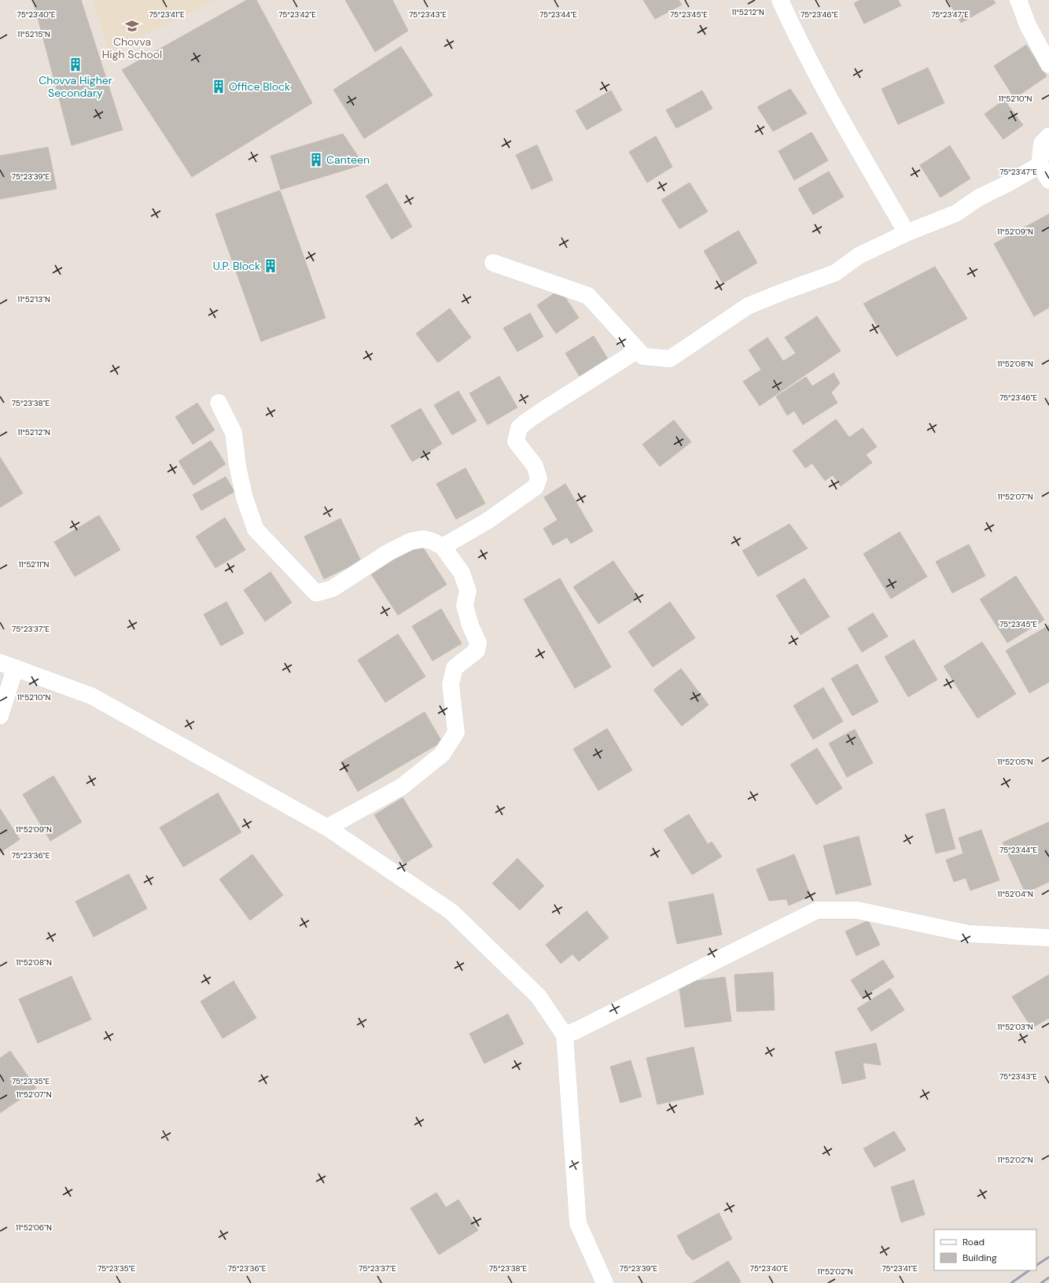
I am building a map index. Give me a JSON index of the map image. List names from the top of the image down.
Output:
{
  "places": {
    "school or university": ["Chovva High School"],
    "building": [
      "Chovva Higher Secondary",
      "Office Block",
      "Canteen",
      "U.P. Block"
    ]
  },
  "legend": ["Road", "Building"],
  "coordinates": [
    "11°52'12\"N",
    "75°23'40\"E",
    "75°23'41\"E",
    "75°23'42\"E",
    "75°23'43\"E",
    "75°23'44\"E",
    "75°23'45\"E",
    "75°23'46\"E",
    "75°23'47\"E",
    "11°52'15\"N",
    "11°52'10\"N",
    "75°23'39\"E",
    "11°52'09\"N",
    "11°52'13\"N",
    "11°52'08\"N",
    "75°23'38\"E",
    "11°52'07\"N",
    "11°52'11\"N",
    "75°23'37\"E",
    "11°52'05\"N",
    "75°23'36\"E",
    "11°52'04\"N",
    "11°52'03\"N",
    "75°23'35\"E",
    "11°52'02\"N",
    "11°52'06\"N"
  ]
}
